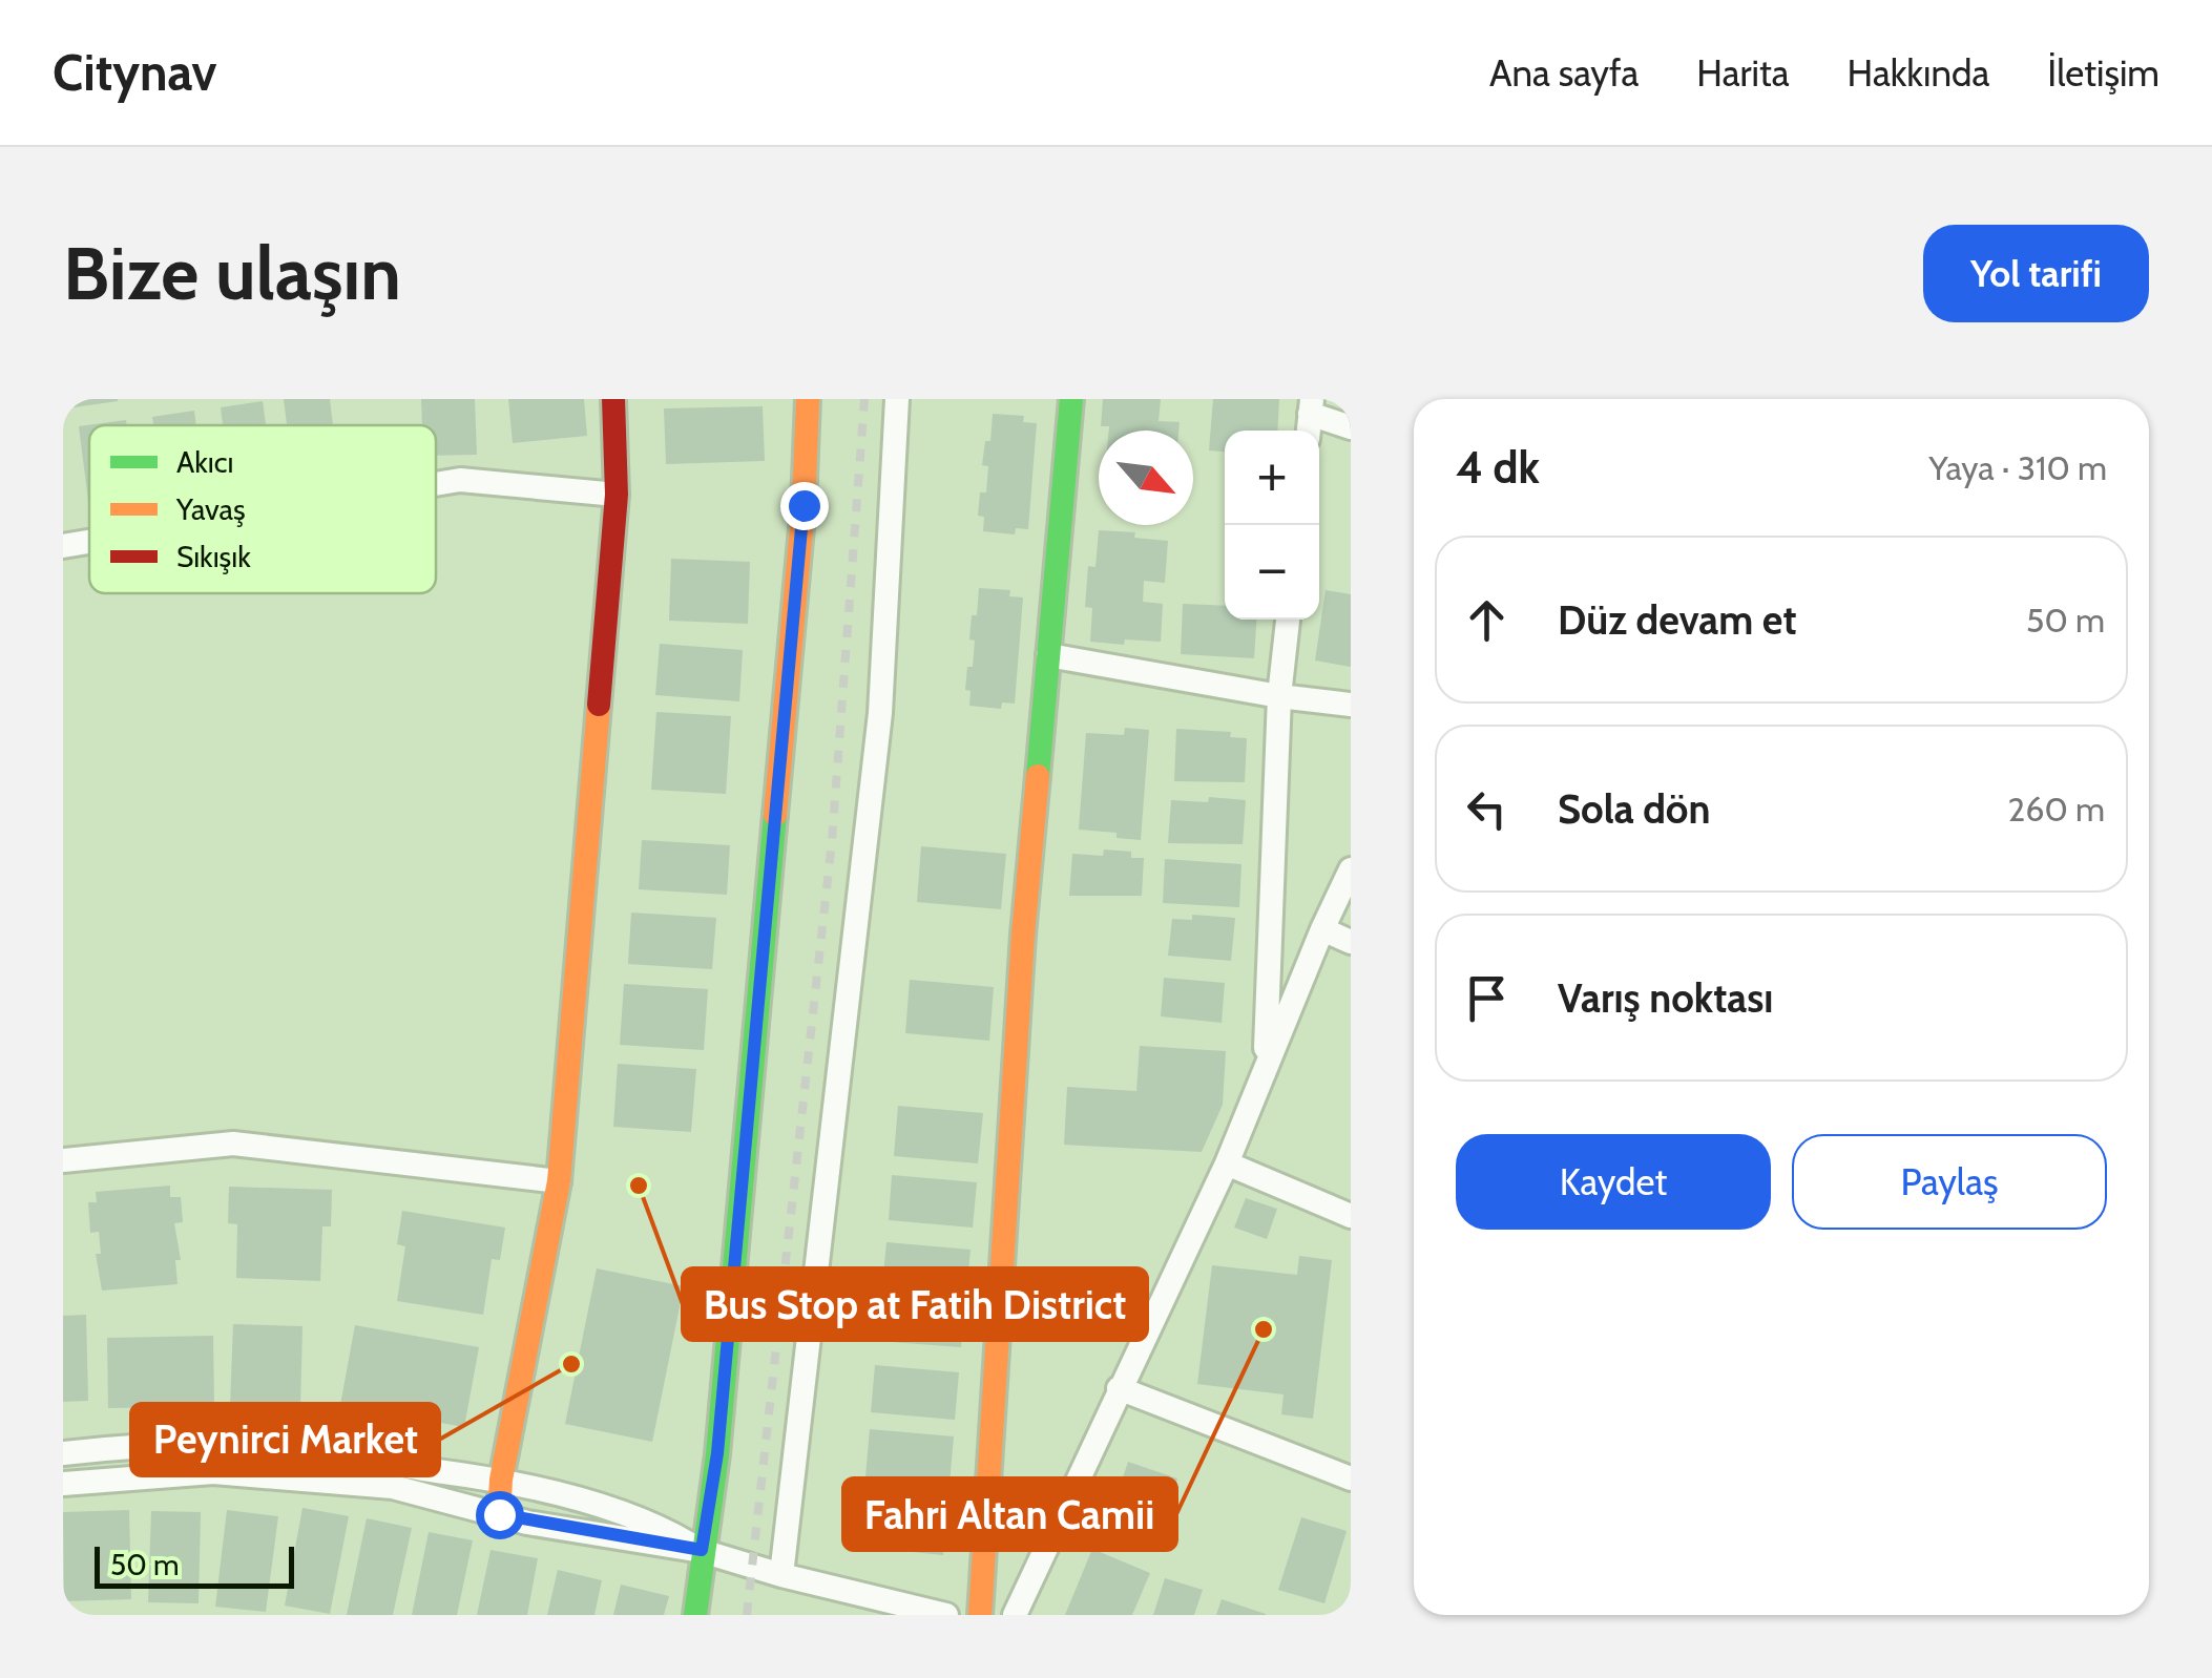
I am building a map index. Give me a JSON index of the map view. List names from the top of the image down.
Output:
{
  "places": ["Bus Stop at Fatih District", "Fahri Altan Camii", "Peynirci Market"],
  "legend": ["Akıcı", "Yavaş", "Sıkışık"],
  "scale_bar": "50 m",
  "north": "bottom right",
  "page": {
    "header": "Citynav",
    "nav": [
      "Ana sayfa",
      "Harita",
      "Hakkında",
      "İletişim"
    ],
    "buttons": [
      "Yol tarifi",
      ["Kaydet", "Paylaş"]
    ],
    "title": "Bize ulaşın",
    "heading": ["4 dk", "Yaya · 310 m"],
    "map_buttons": ["+", "−"],
    "list": [
      ["Düz devam et", "50 m"],
      ["Sola dön", "260 m"],
      "Varış noktası"
    ],
    "scale": "50 m"
  }
}
